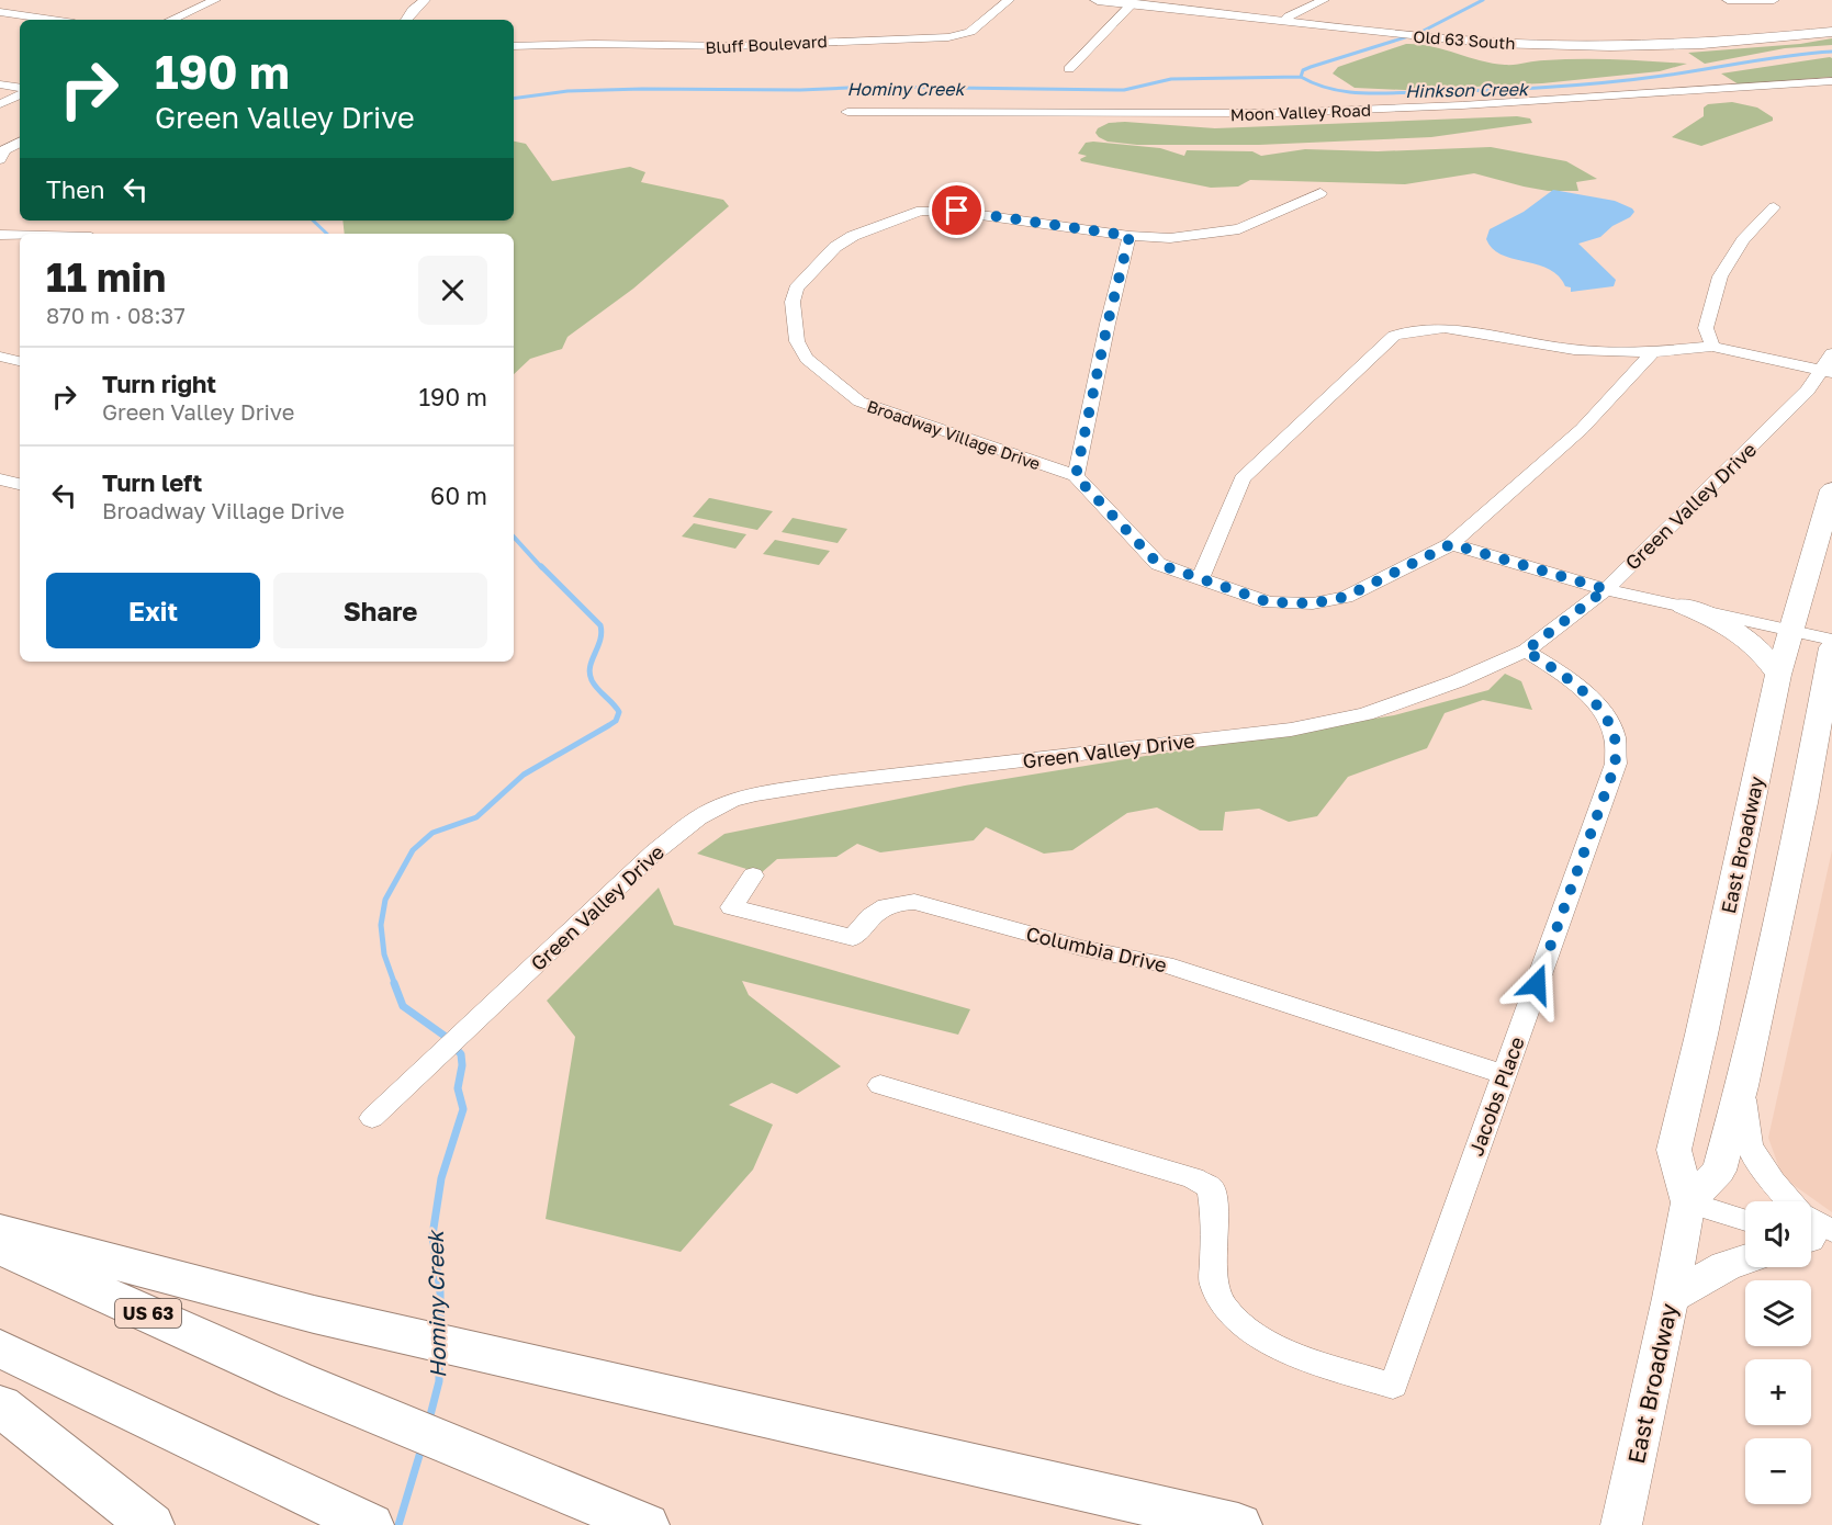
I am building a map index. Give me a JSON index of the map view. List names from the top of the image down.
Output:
{
  "streets": {
    "highway": ["US 63"],
    "main road": ["Old 63 South", "East Broadway"],
    "street": [
      "Bluff Boulevard",
      "Moon Valley Road",
      "Broadway Village Drive",
      "Green Valley Drive",
      "Columbia Drive",
      "Jacobs Place"
    ]
  },
  "crossings": [
    ["Green Valley Drive", "Jacobs Place"],
    ["Columbia Drive", "Jacobs Place"]
  ],
  "water": ["Hominy Creek", "Hinkson Creek"],
  "page": {
    "turn": ["190 m", "Green Valley Drive"],
    "then": "Then",
    "heading": ["11 min", "870 m · 08:37"],
    "list": [
      {
        "name": "Turn right",
        "note": "Green Valley Drive",
        "value": "190 m"
      },
      {
        "name": "Turn left",
        "note": "Broadway Village Drive",
        "value": "60 m"
      }
    ],
    "buttons": ["Exit", "Share"],
    "map_buttons": ["+", "−"]
  }
}
